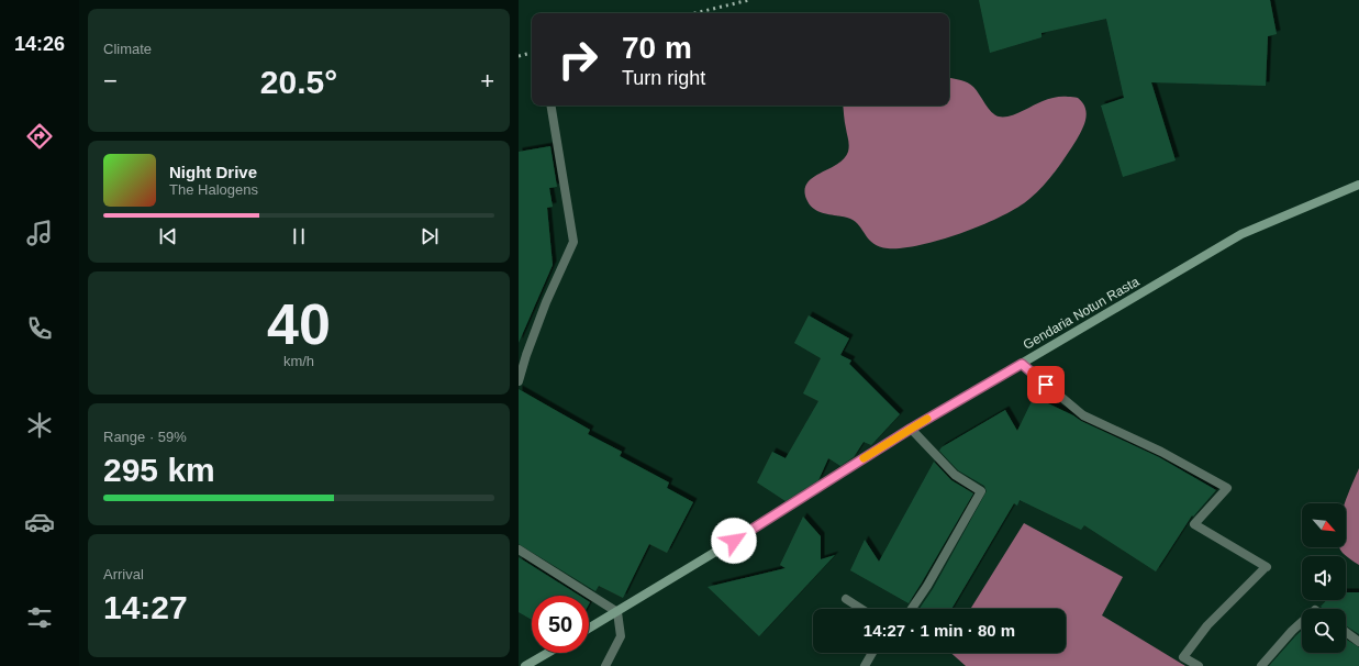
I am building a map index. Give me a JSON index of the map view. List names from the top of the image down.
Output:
{
  "streets": {
    "main road": ["Gendaria Notun Rasta"]
  },
  "north": "bottom right",
  "page": {
    "tabs": "14:26",
    "tile": [
      "Climate",
      ["40", "km/h"],
      ["Range · 59%", "295 km"],
      ["Arrival", "14:27"]
    ],
    "turn": ["70 m", "Turn right"],
    "heat": ["−", "20.5°", "+"],
    "song": ["Night Drive", "The Halogens"],
    "limit": "50",
    "trip": "14:27 · 1 min · 80 m"
  }
}
